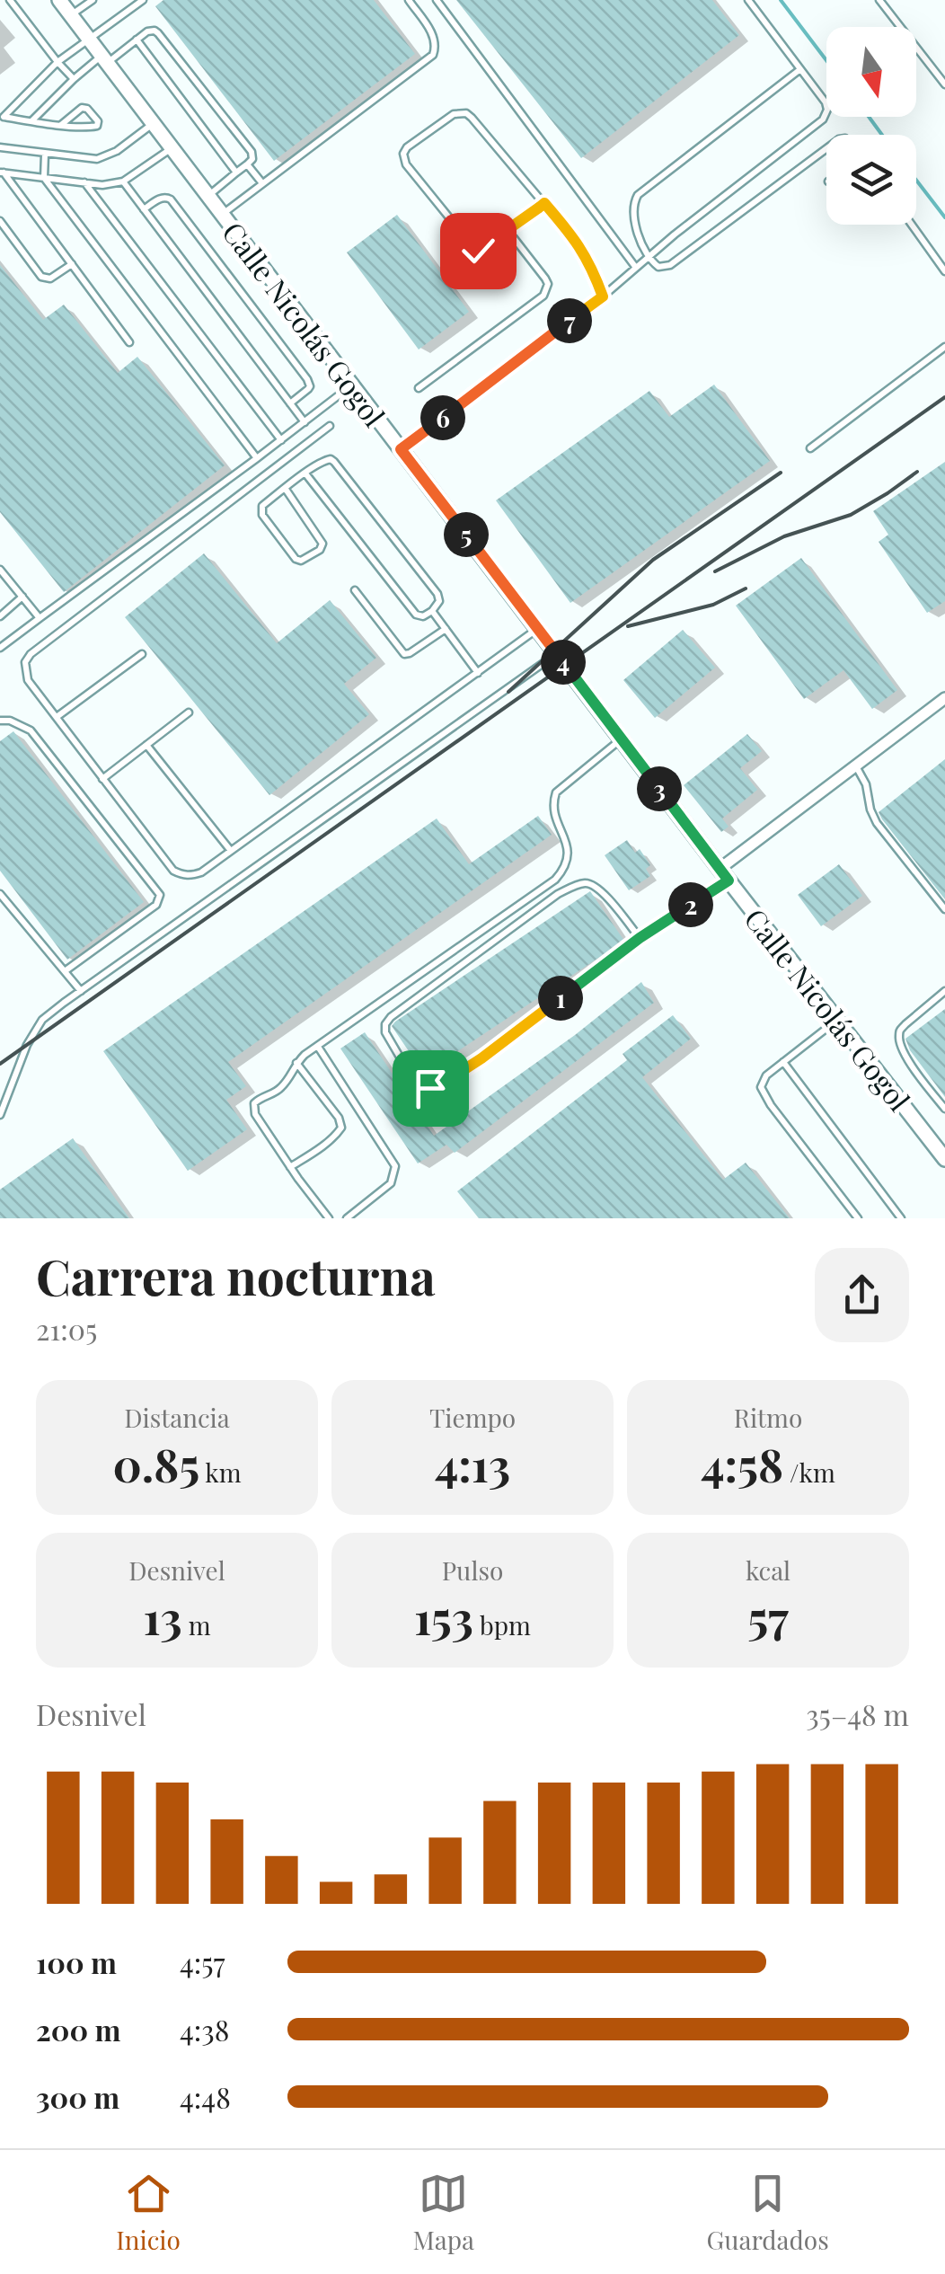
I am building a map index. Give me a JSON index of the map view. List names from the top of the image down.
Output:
{
  "streets": {
    "street": ["Calle Nicolás Gogol"]
  },
  "north": "bottom",
  "page": {
    "pins": [
      "7",
      "6",
      "5",
      "4",
      "3",
      "2",
      "1"
    ],
    "heading": ["Carrera nocturna", "21:05"],
    "stats": [
      ["Distancia", "0.85 km"],
      ["Tiempo", "4:13"],
      ["Ritmo", "4:58 /km"],
      ["Desnivel", "13 m"],
      ["Pulso", "153 bpm"],
      ["kcal", "57"]
    ],
    "chart": ["Desnivel", "35–48 m"],
    "list": [
      {
        "name": "100 m",
        "note": "4:57"
      },
      {
        "name": "200 m",
        "note": "4:38"
      },
      {
        "name": "300 m",
        "note": "4:48"
      }
    ],
    "tabs": ["Inicio", "Mapa", "Guardados"]
  }
}
